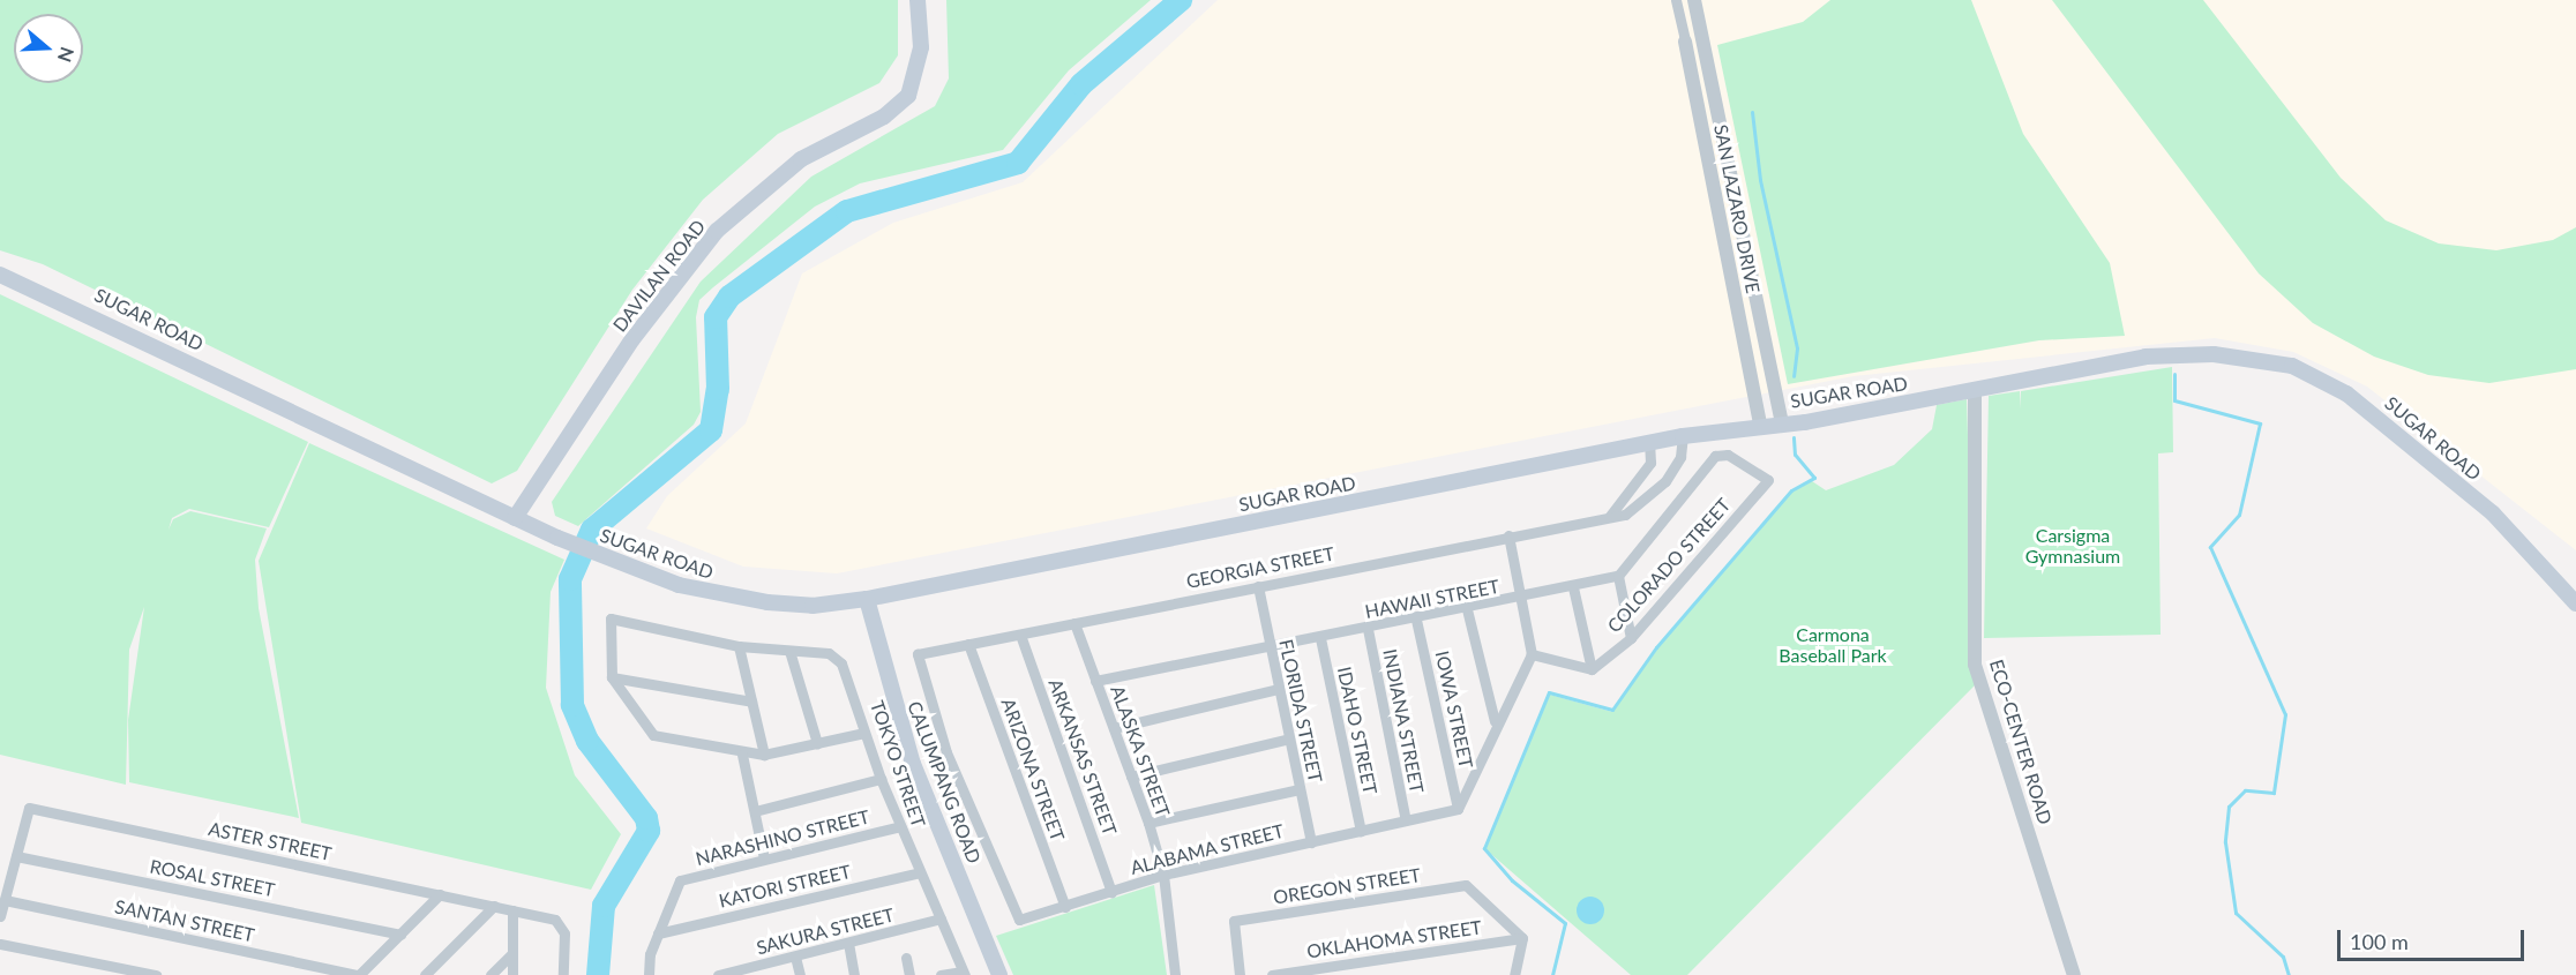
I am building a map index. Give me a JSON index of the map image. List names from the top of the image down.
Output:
{
  "streets": {
    "main road": ["DAVILAN ROAD", "SUGAR ROAD", "CALUMPANG ROAD"],
    "street": [
      "SAN LAZARO DRIVE",
      "COLORADO STREET",
      "GEORGIA STREET",
      "HAWAII STREET",
      "IOWA STREET",
      "FLORIDA STREET",
      "INDIANA STREET",
      "IDAHO STREET",
      "ECO-CENTER ROAD",
      "ALASKA STREET",
      "ARKANSAS STREET",
      "TOKYO STREET",
      "ARIZONA STREET",
      "NARASHINO STREET",
      "ASTER STREET",
      "ALABAMA STREET",
      "ROSAL STREET",
      "KATORI STREET",
      "OREGON STREET",
      "SANTAN STREET",
      "SAKURA STREET",
      "OKLAHOMA STREET"
    ]
  },
  "crossings": [
    ["SAN LAZARO DRIVE", "SUGAR ROAD"],
    ["DAVILAN ROAD", "SUGAR ROAD"],
    ["SUGAR ROAD", "ECO-CENTER ROAD"],
    ["SUGAR ROAD", "CALUMPANG ROAD"],
    ["COLORADO STREET", "HAWAII STREET"],
    ["GEORGIA STREET", "FLORIDA STREET"],
    ["GEORGIA STREET", "ALASKA STREET"],
    ["GEORGIA STREET", "ARKANSAS STREET"],
    ["GEORGIA STREET", "ARIZONA STREET"],
    ["GEORGIA STREET", "ALABAMA STREET"],
    ["HAWAII STREET", "IOWA STREET"],
    ["HAWAII STREET", "FLORIDA STREET"],
    ["HAWAII STREET", "INDIANA STREET"],
    ["HAWAII STREET", "IDAHO STREET"],
    ["HAWAII STREET", "ALASKA STREET"],
    ["IOWA STREET", "ALABAMA STREET"],
    ["FLORIDA STREET", "ALABAMA STREET"],
    ["INDIANA STREET", "ALABAMA STREET"],
    ["IDAHO STREET", "ALABAMA STREET"],
    ["ALASKA STREET", "ALABAMA STREET"],
    ["ARKANSAS STREET", "ALABAMA STREET"],
    ["TOKYO STREET", "NARASHINO STREET"],
    ["TOKYO STREET", "KATORI STREET"],
    ["TOKYO STREET", "SAKURA STREET"],
    ["ARIZONA STREET", "ALABAMA STREET"],
    ["NARASHINO STREET", "KATORI STREET"],
    ["ASTER STREET", "ROSAL STREET"],
    ["ASTER STREET", "SANTAN STREET"],
    ["OREGON STREET", "OKLAHOMA STREET"]
  ],
  "parks": ["Carsigma Gymnasium", "Carmona Baseball Park"],
  "scale_bar": "100 m",
  "north": "right"
}
